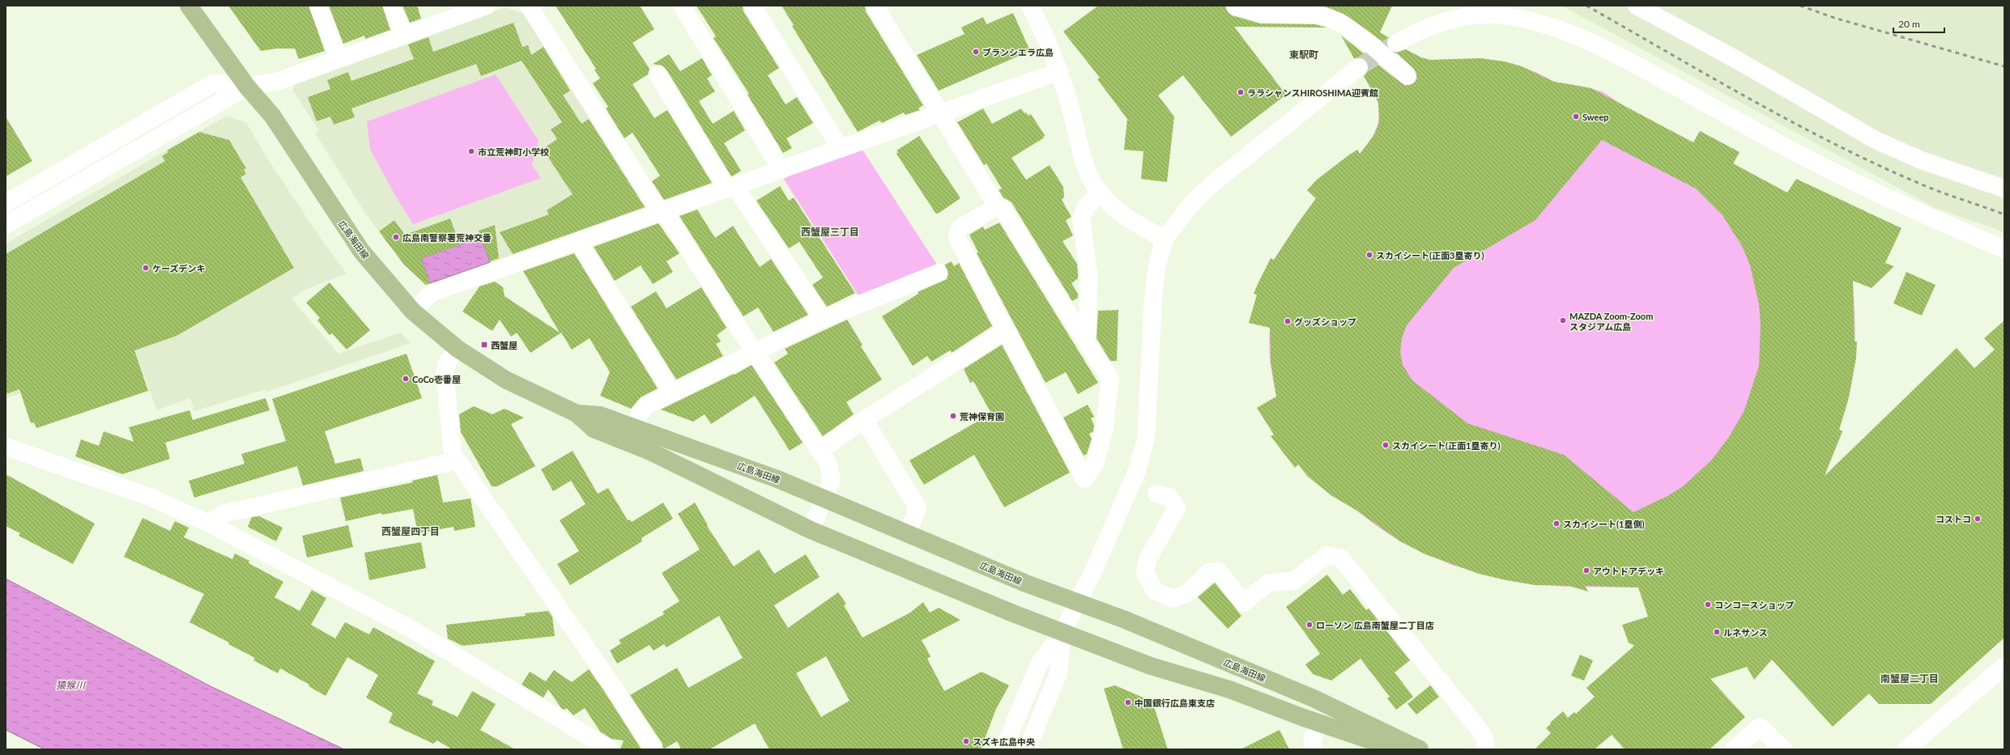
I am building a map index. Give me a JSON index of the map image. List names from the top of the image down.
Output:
{
  "streets": {
    "main road": ["広島海田線"]
  },
  "districts": [
    "東駅町",
    "西蟹屋三丁目",
    "西蟹屋四丁目",
    "南蟹屋二丁目"
  ],
  "water": ["猿猴川"],
  "places": {
    "other": [
      "ブランシエラ広島",
      "ララシャンスHIROSHIMA迎賓館",
      "Sweep",
      "市立荒神町小学校",
      "広島南警察署荒神交番",
      "スカイシート(正面3塁寄り)",
      "ケーズデンキ",
      "MAZDA Zoom-Zoom スタジアム広島",
      "グッズショップ",
      "CoCo壱番屋",
      "荒神保育園",
      "スカイシート(正面1塁寄り)",
      "コストコ",
      "スカイシート(1塁側)",
      "アウトドアデッキ",
      "コンコースショップ",
      "ローソン 広島南蟹屋二丁目店",
      "ルネサンス",
      "中国銀行広島東支店",
      "スズキ広島中央"
    ],
    "transit": ["西蟹屋"]
  },
  "scale_bar": "20 m"
}
